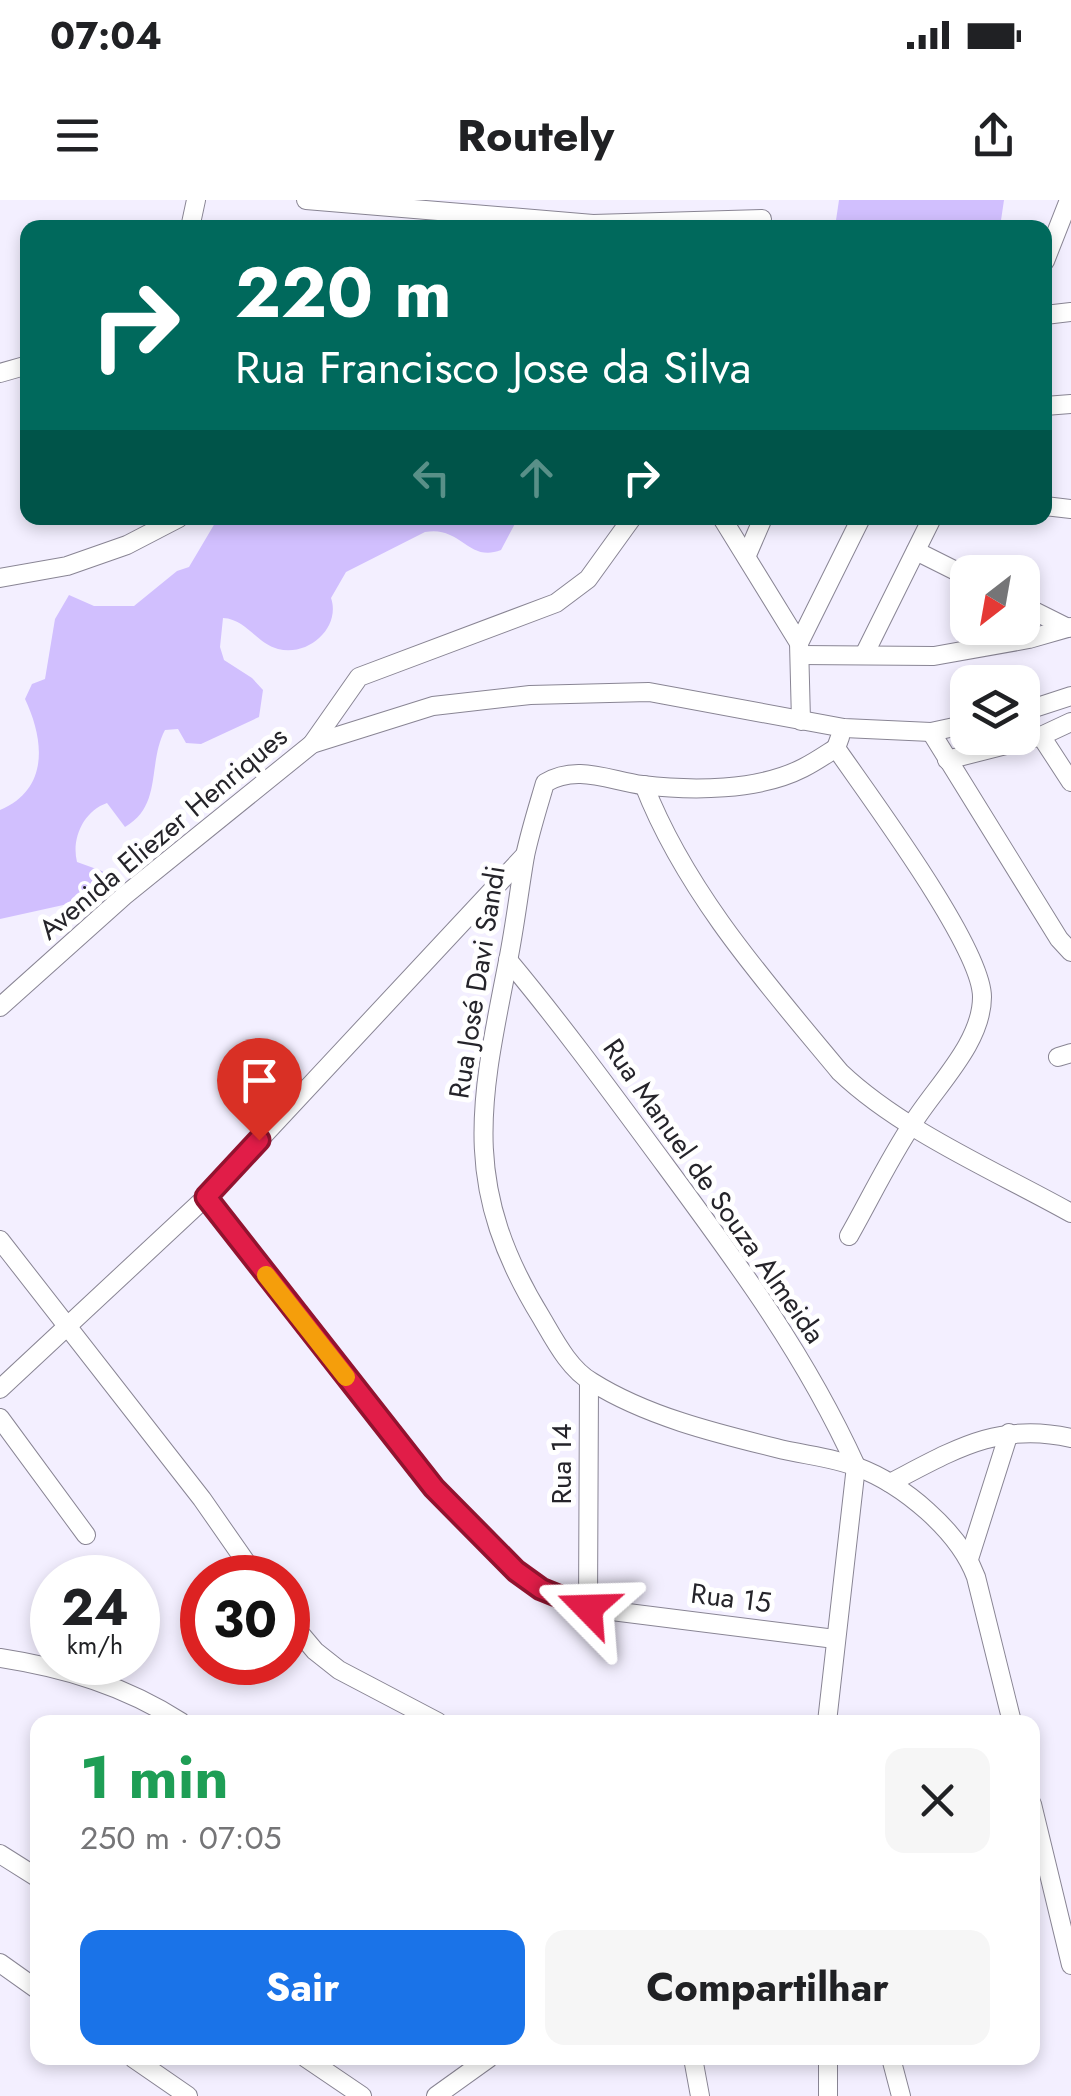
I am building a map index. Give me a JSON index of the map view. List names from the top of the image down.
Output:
{
  "streets": {
    "street": [
      "Avenida Eliezer Henriques",
      "Rua José Davi Sandi",
      "Rua Manuel de Souza Almeida",
      "Rua 14",
      "Rua 15"
    ]
  },
  "crossings": [
    ["Rua José Davi Sandi", "Rua Manuel de Souza Almeida"],
    ["Rua José Davi Sandi", "Rua 14"],
    ["Rua 14", "Rua 15"]
  ],
  "north": "bottom left",
  "page": {
    "status": "07:04",
    "header": "Routely",
    "turn": ["220 m", "Rua Francisco Jose da Silva"],
    "speed": "24 km/h",
    "limit": "30",
    "heading": ["1 min", "250 m · 07:05"],
    "buttons": ["Sair", "Compartilhar"]
  }
}
